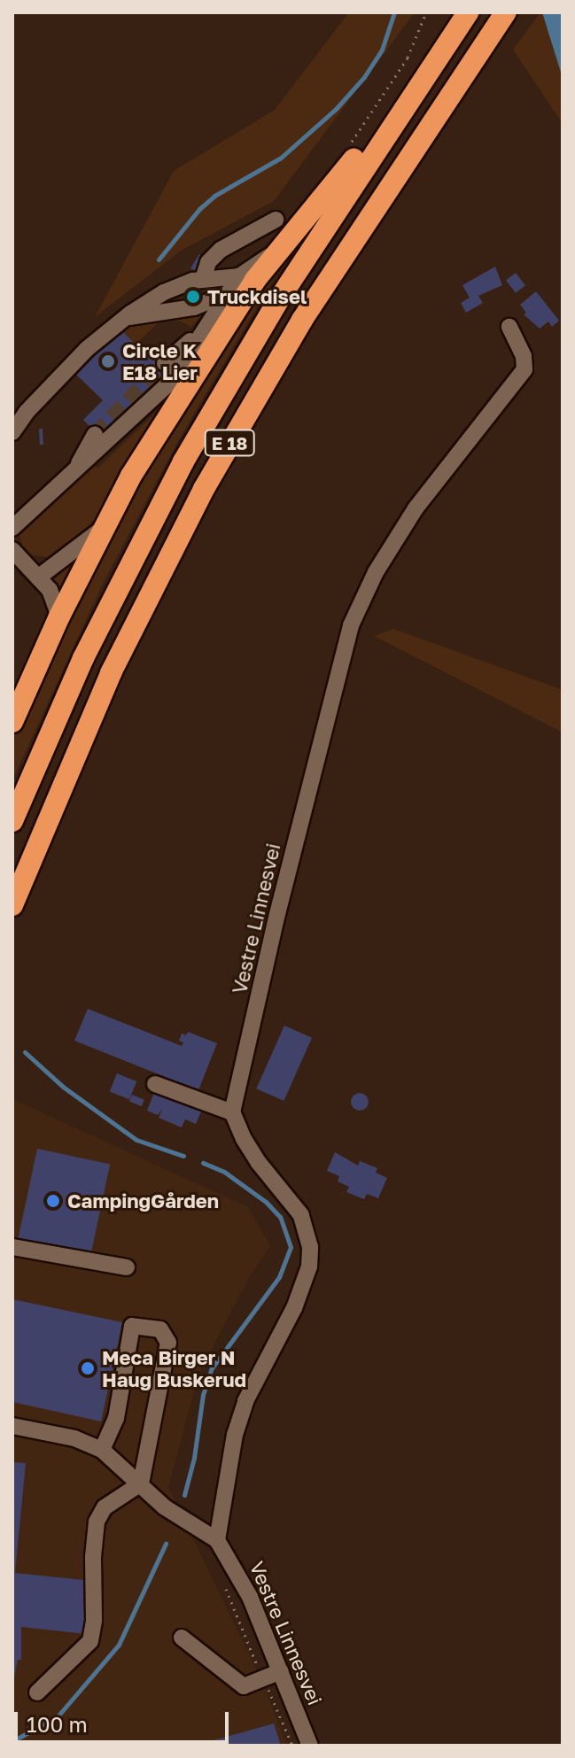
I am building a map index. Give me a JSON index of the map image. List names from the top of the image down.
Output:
{
  "streets": {
    "highway": ["E 18"],
    "street": ["Vestre Linnesvei"]
  },
  "places": [
    "Truckdisel",
    "Circle K E18 Lier",
    "CampingGården",
    "Meca Birger N Haug Buskerud"
  ],
  "scale_bar": "100 m"
}
